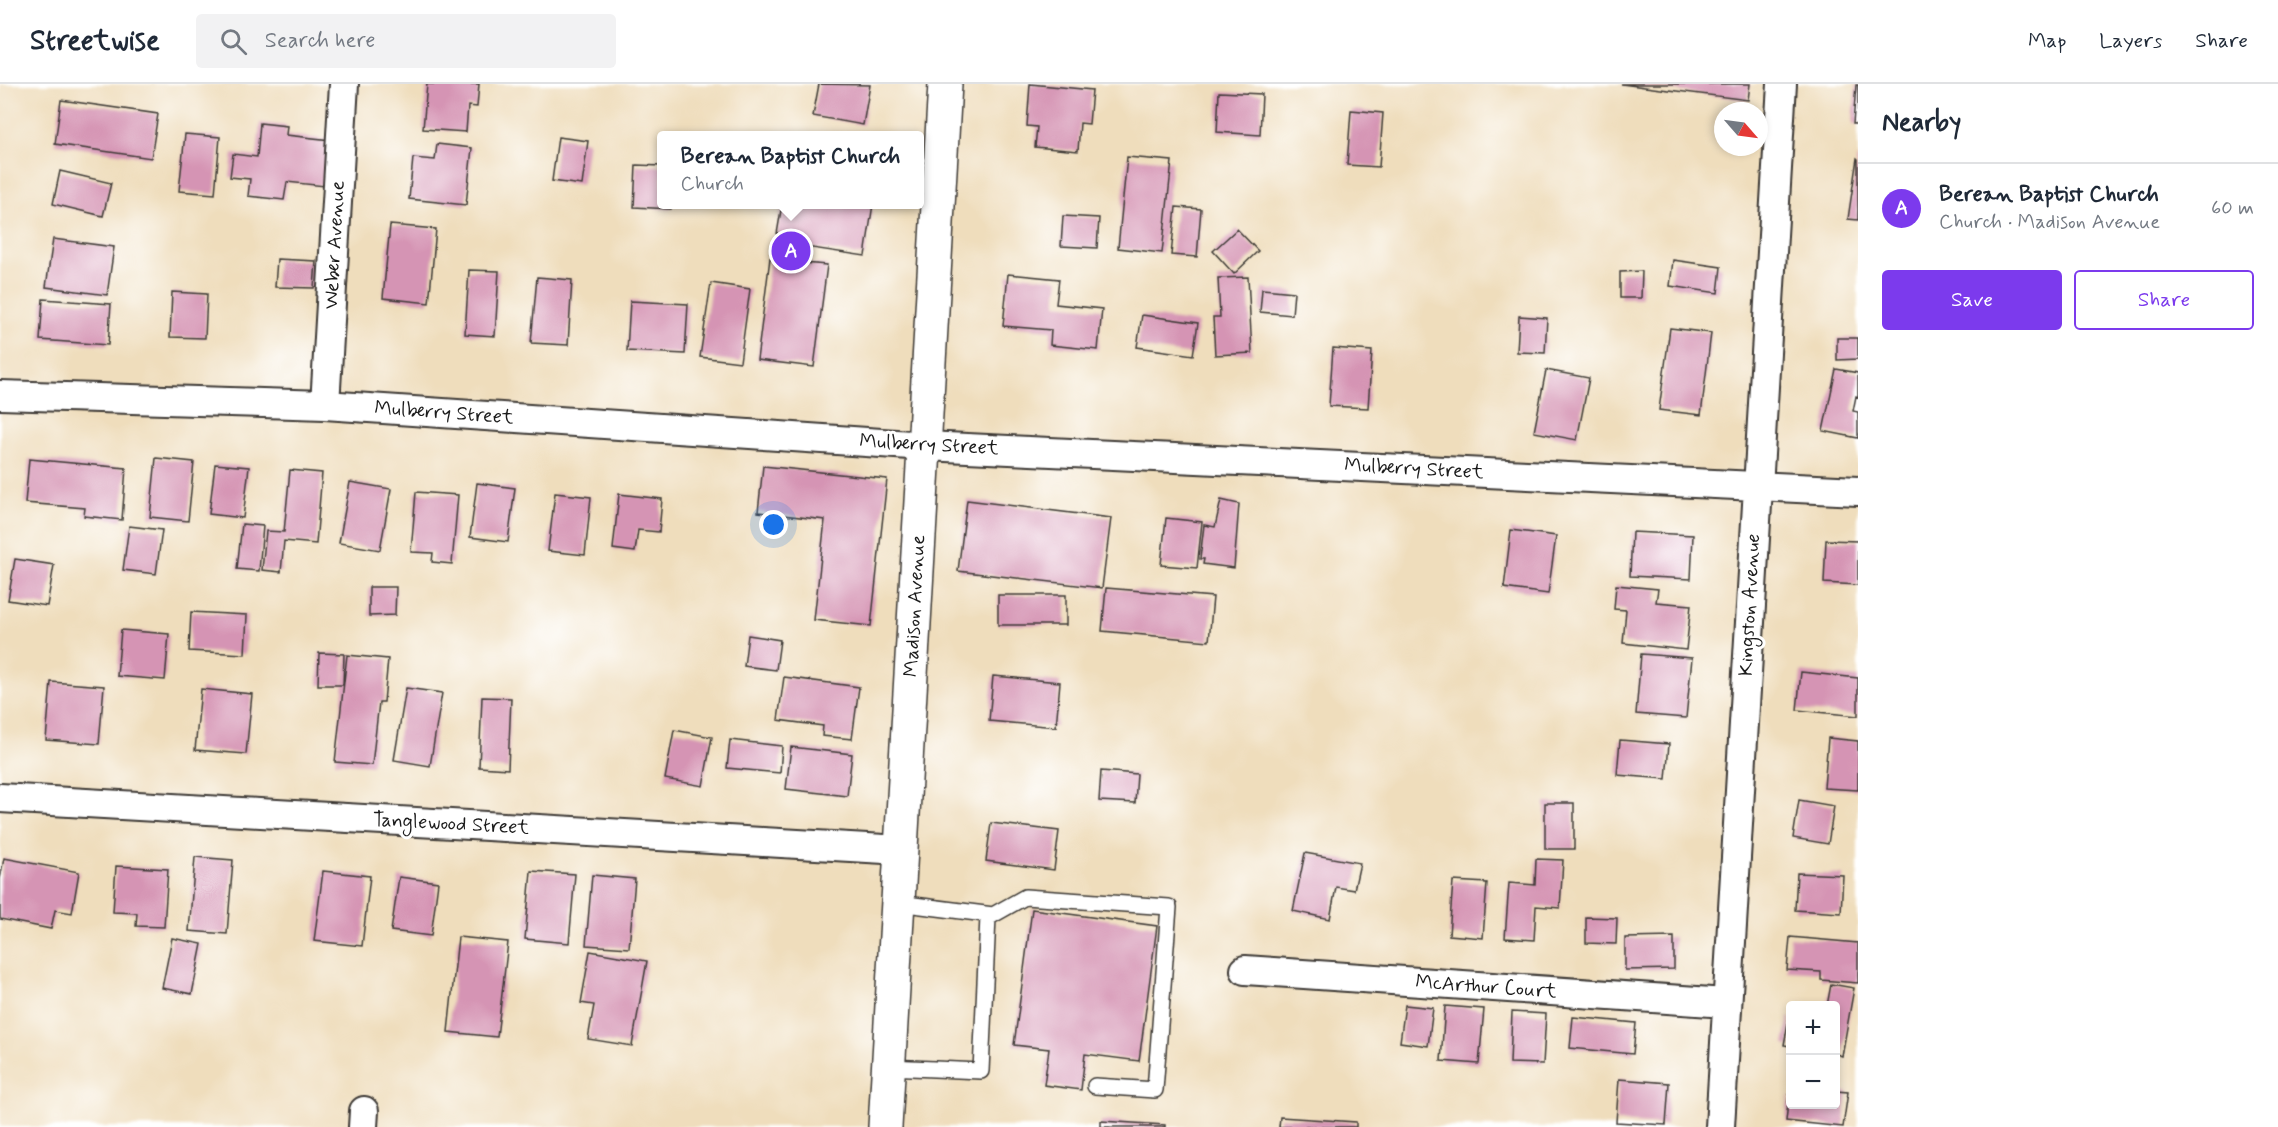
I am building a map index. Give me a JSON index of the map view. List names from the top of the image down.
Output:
{
  "streets": {
    "street": [
      "Weber Avenue",
      "Mulberry Street",
      "Kingston Avenue",
      "Madison Avenue",
      "Tanglewood Street",
      "McArthur Court"
    ]
  },
  "crossings": [
    ["Weber Avenue", "Mulberry Street"],
    ["Mulberry Street", "Kingston Avenue"],
    ["Mulberry Street", "Madison Avenue"],
    ["Kingston Avenue", "McArthur Court"],
    ["Madison Avenue", "Tanglewood Street"]
  ],
  "north": "bottom right",
  "page": {
    "header": "Streetwise",
    "search": "Search here",
    "nav": ["Map", "Layers", "Share"],
    "heading": "Nearby",
    "popup": ["Berean Baptist Church", "Church"],
    "list": [
      {
        "mark": "A",
        "name": "Berean Baptist Church",
        "note": "Church · Madison Avenue",
        "value": "60 m"
      }
    ],
    "pins": "A",
    "buttons": ["Save", "Share"],
    "map_buttons": ["+", "−"]
  }
}
